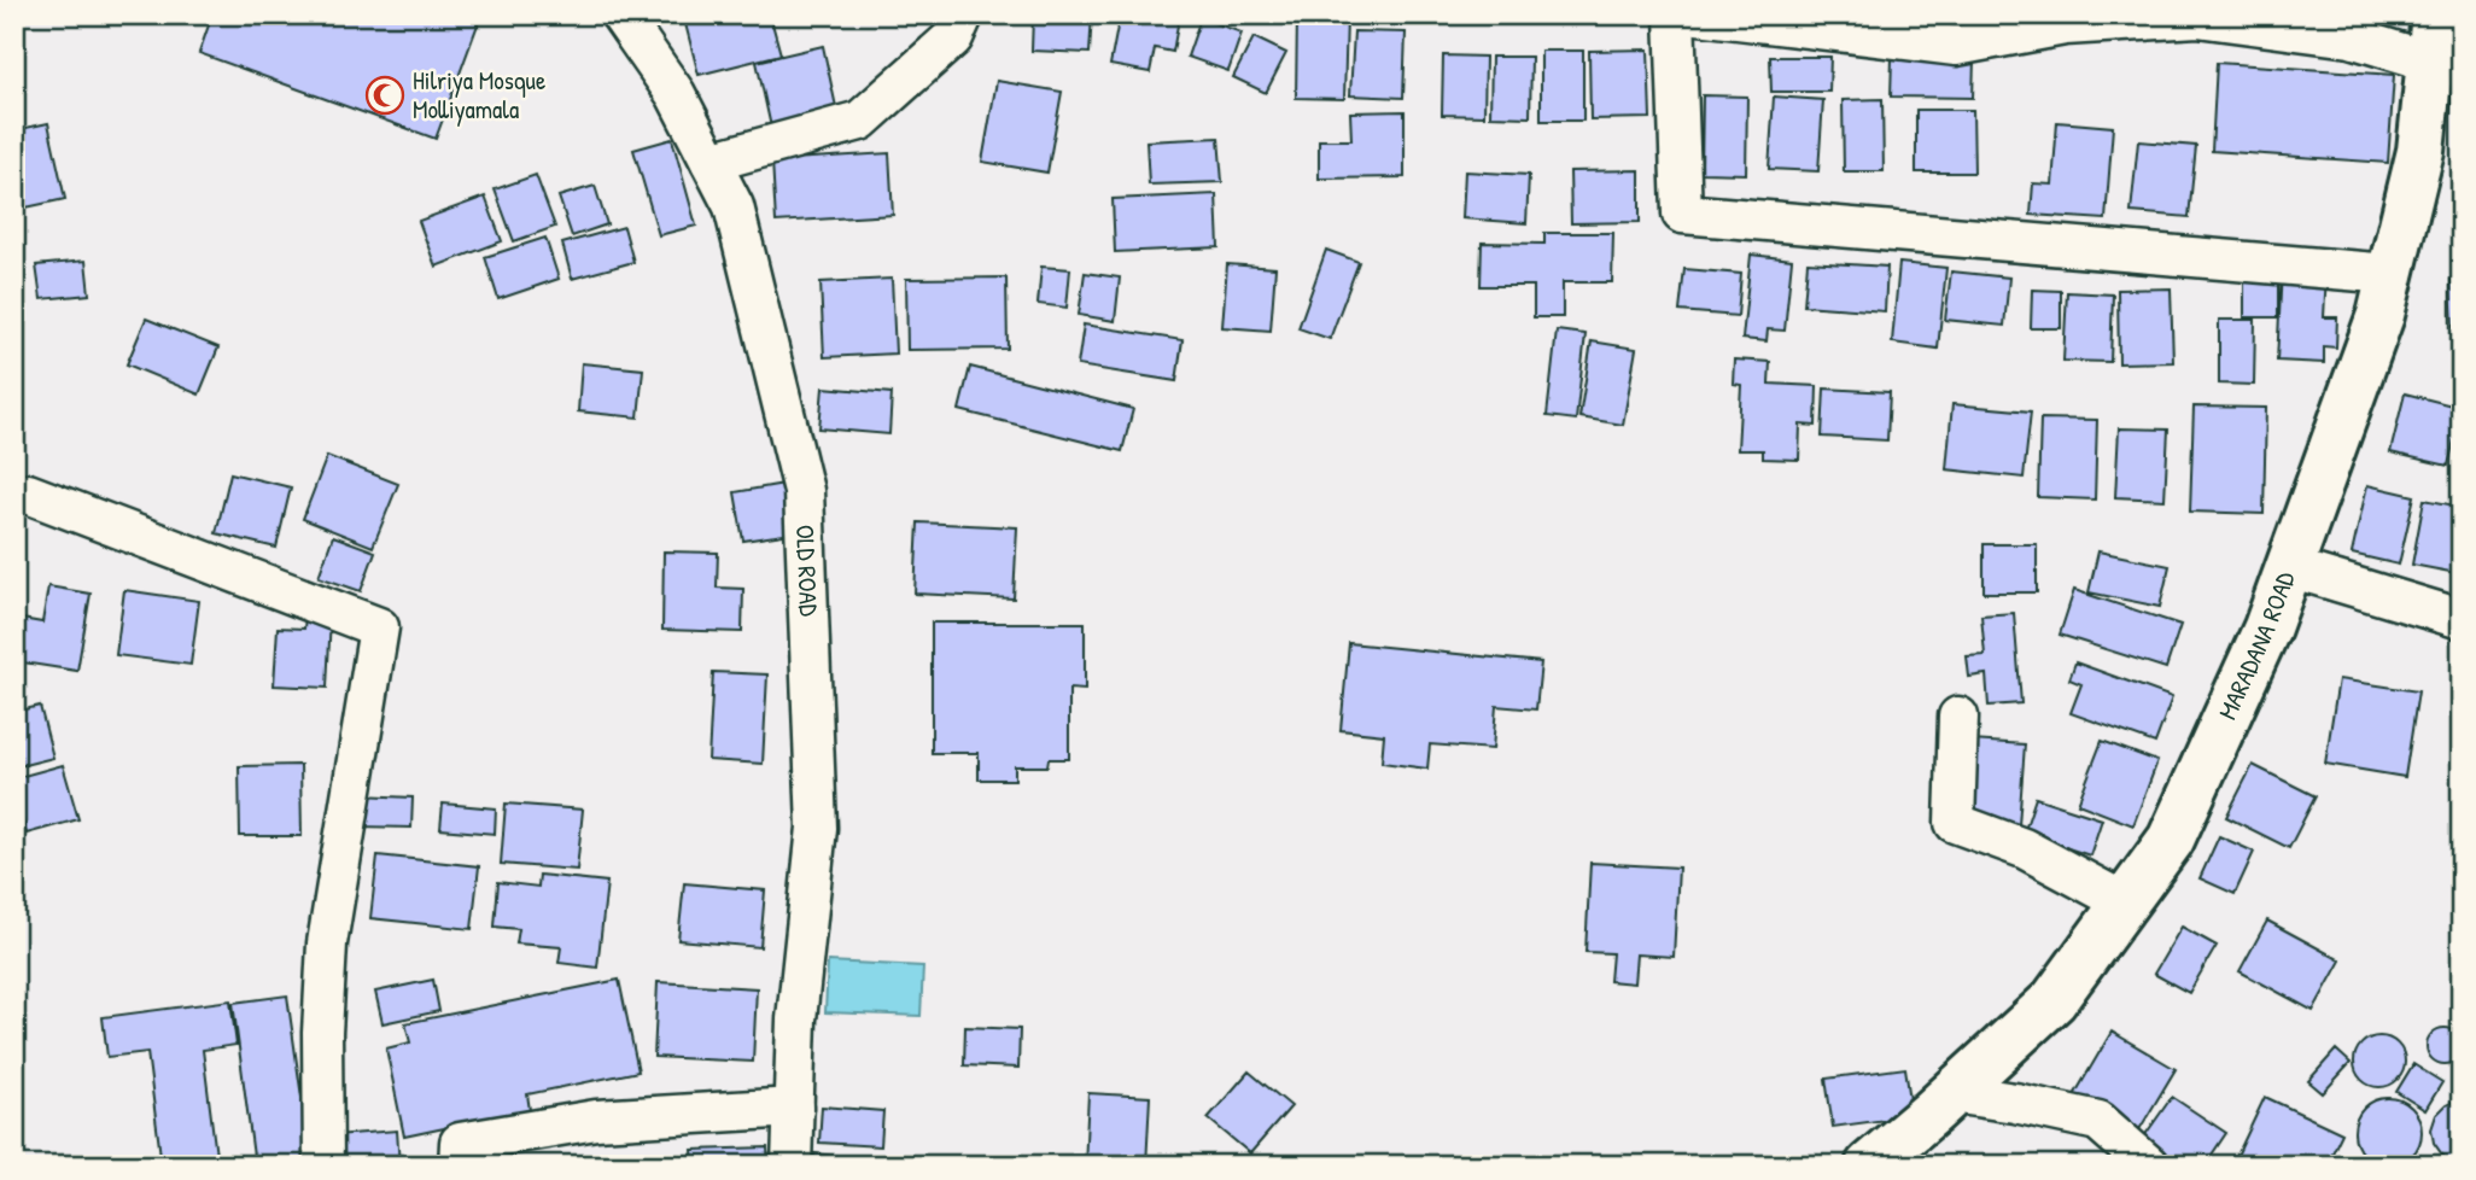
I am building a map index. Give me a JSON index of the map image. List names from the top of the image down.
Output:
{
  "streets": {
    "street": ["OLD ROAD", "MARADANA ROAD"]
  },
  "places": {
    "mosque": ["Hilriya Mosque Molliyamala"]
  }
}
